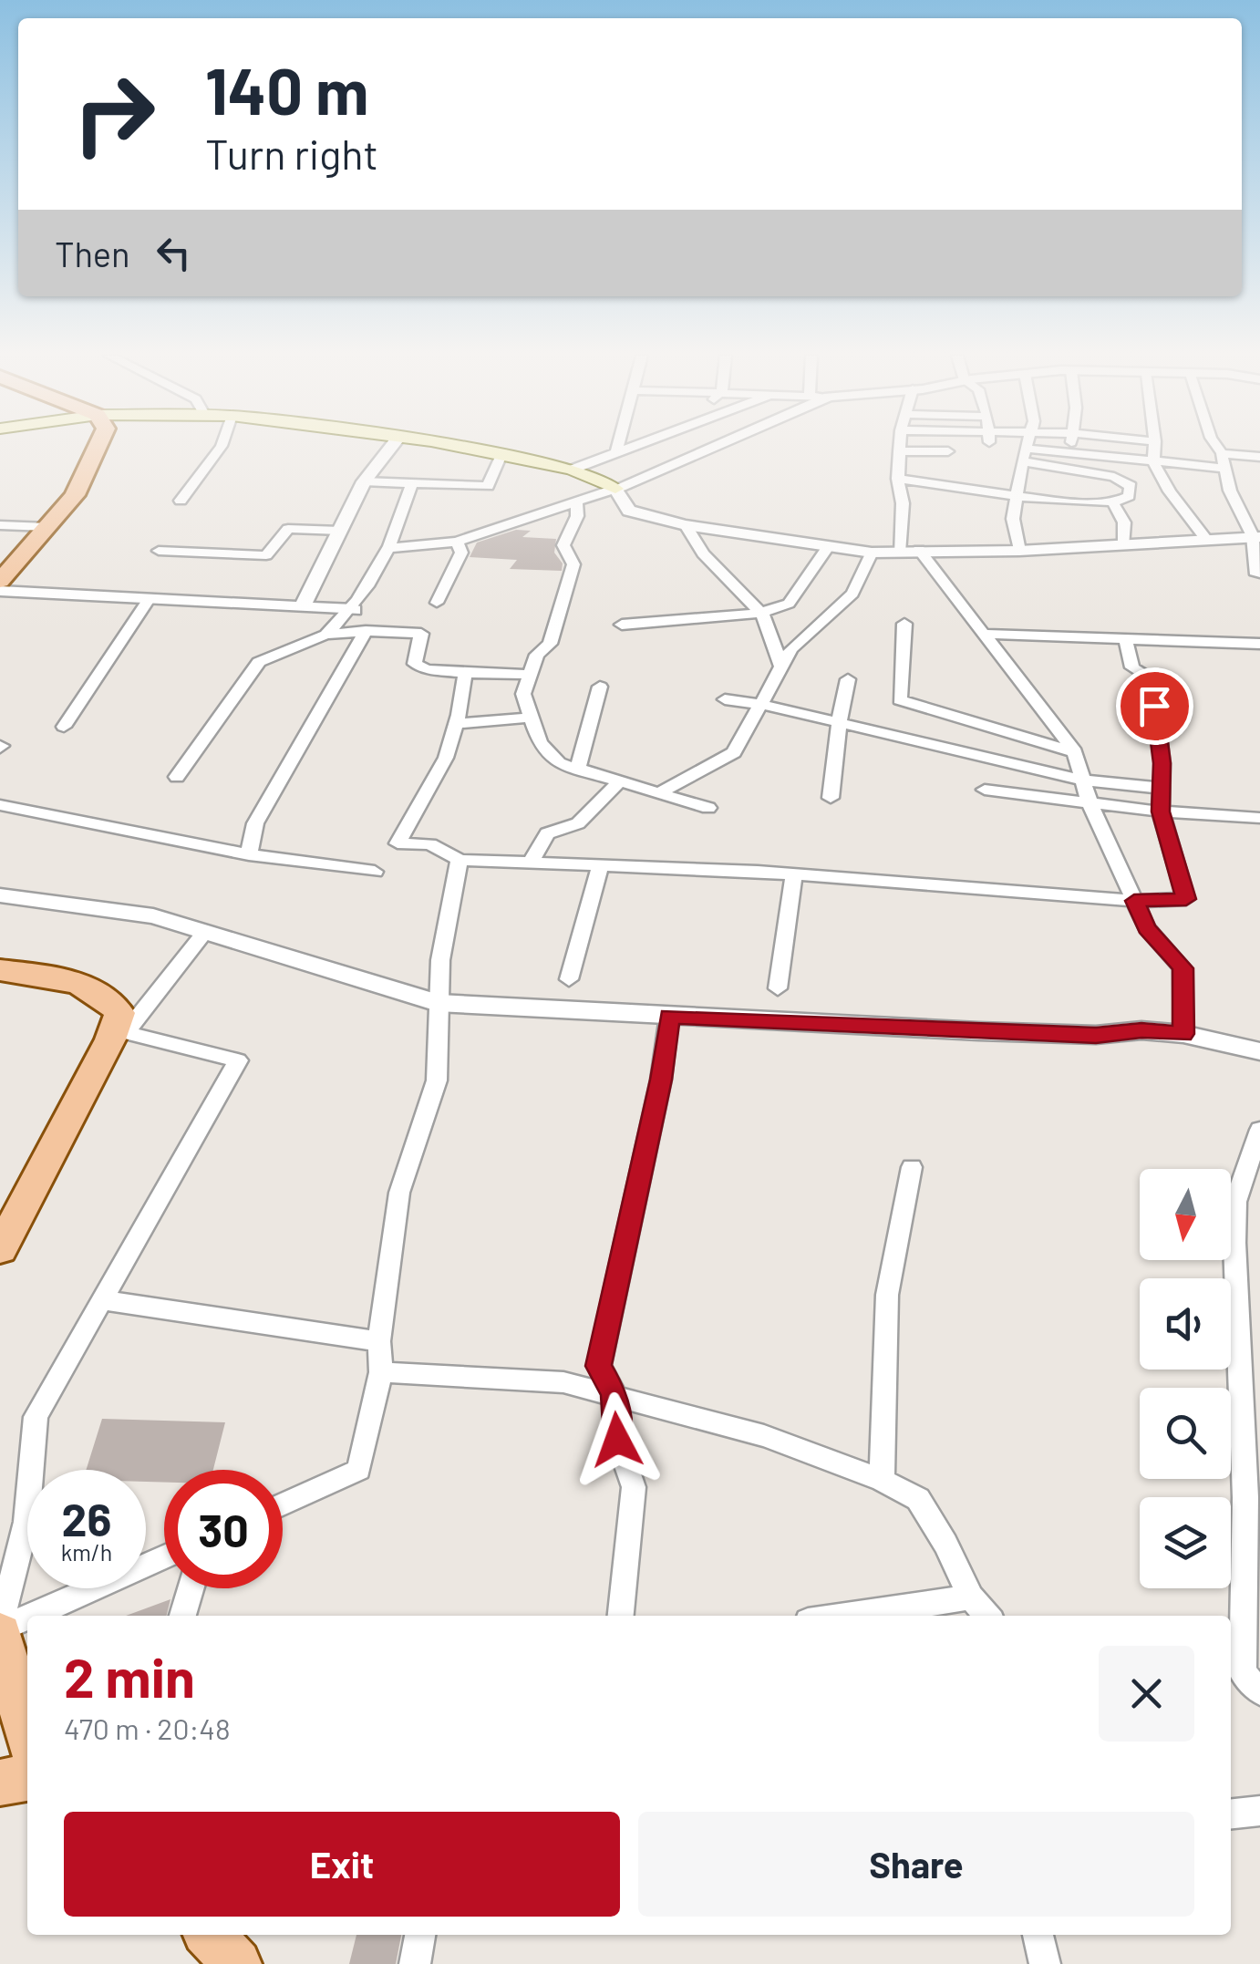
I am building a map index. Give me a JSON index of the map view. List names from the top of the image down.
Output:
{
  "north": "bottom",
  "page": {
    "turn": ["140 m", "Turn right"],
    "then": "Then",
    "speed": "26 km/h",
    "limit": "30",
    "heading": ["2 min", "470 m · 20:48"],
    "buttons": ["Exit", "Share"]
  }
}
